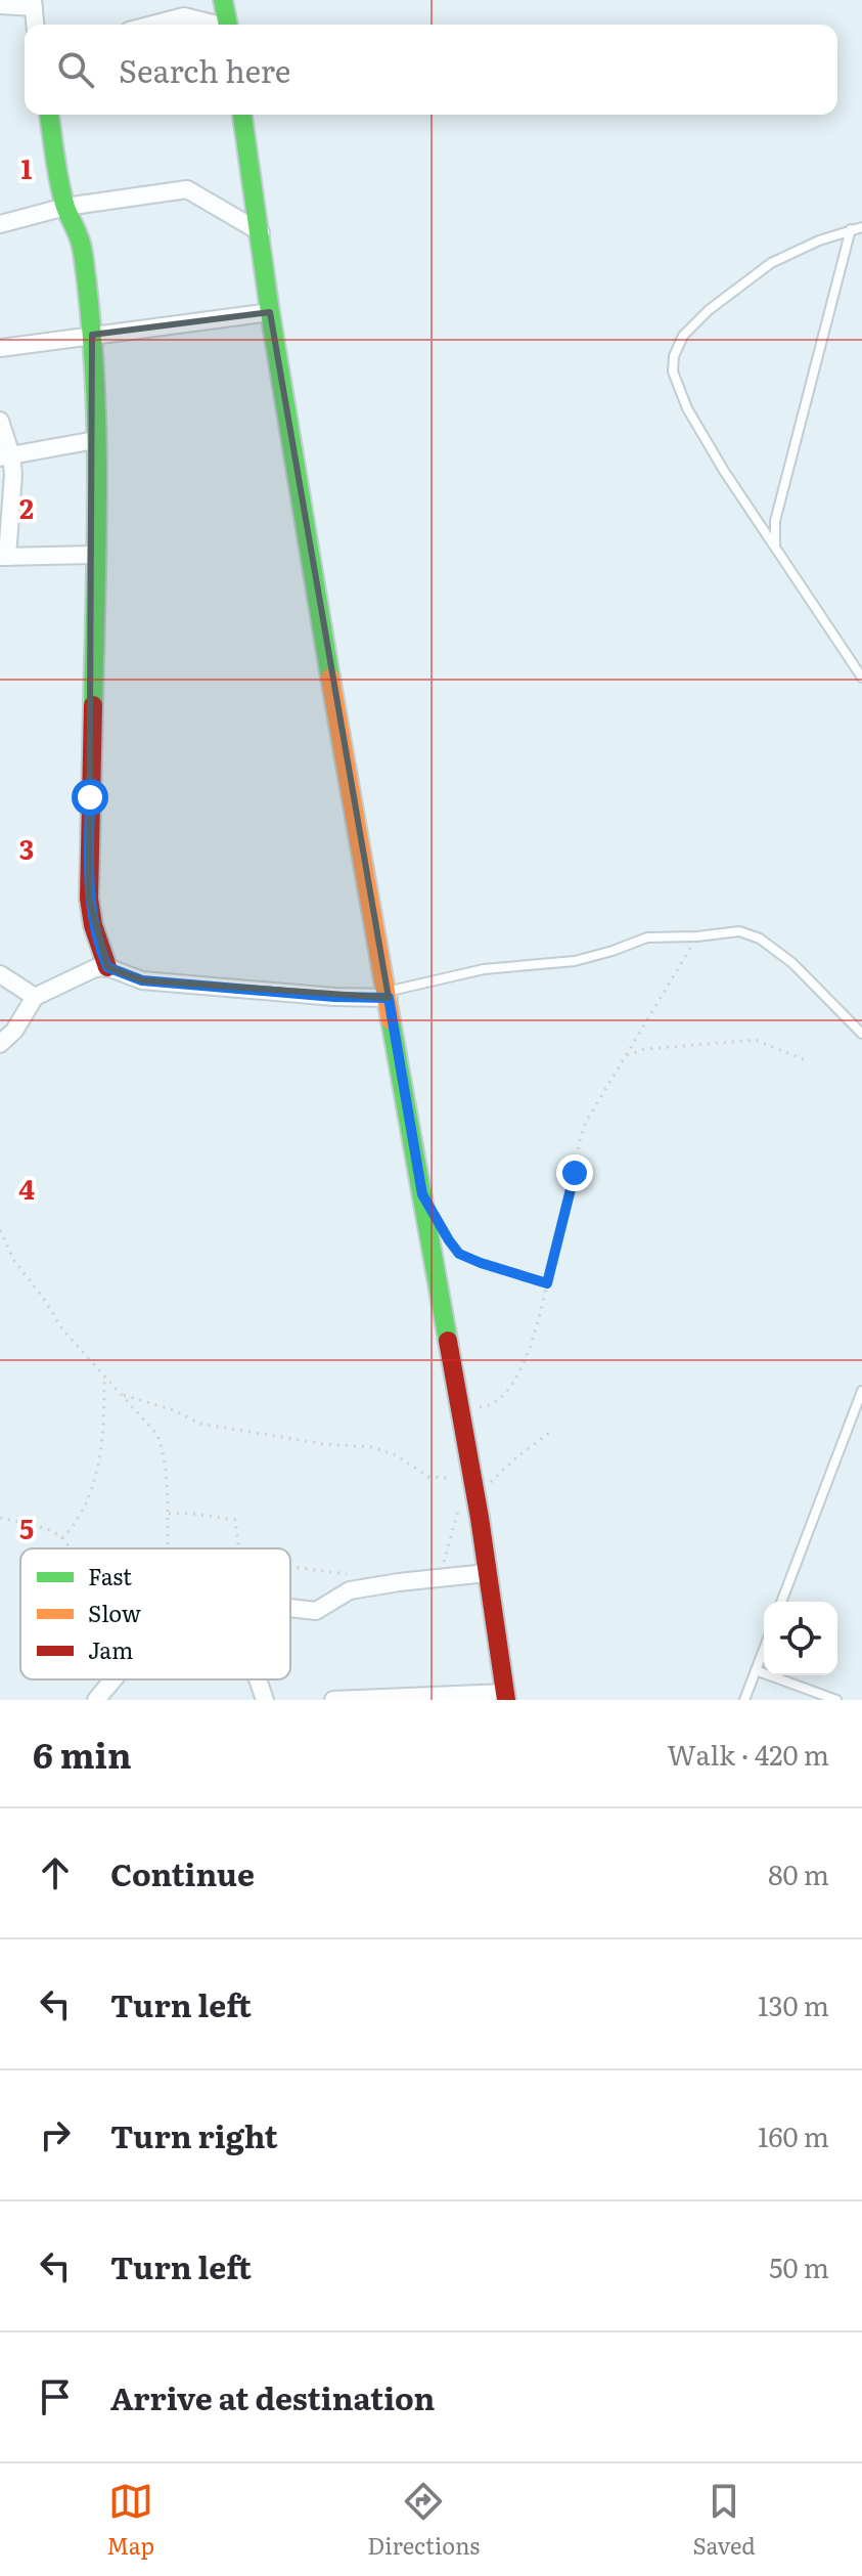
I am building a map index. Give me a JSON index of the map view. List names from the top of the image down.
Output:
{
  "legend": ["Fast", "Slow", "Jam"],
  "page": {
    "search": "Search here",
    "heading": ["6 min", "Walk · 420 m"],
    "list": [
      ["Continue", "80 m"],
      ["Turn left", "130 m"],
      ["Turn right", "160 m"],
      ["Turn left", "50 m"],
      "Arrive at destination"
    ],
    "nav": ["Map", "Directions", "Saved"]
  },
  "grid": {
    "rows": [
      "1",
      "2",
      "3",
      "4",
      "5"
    ]
  }
}
